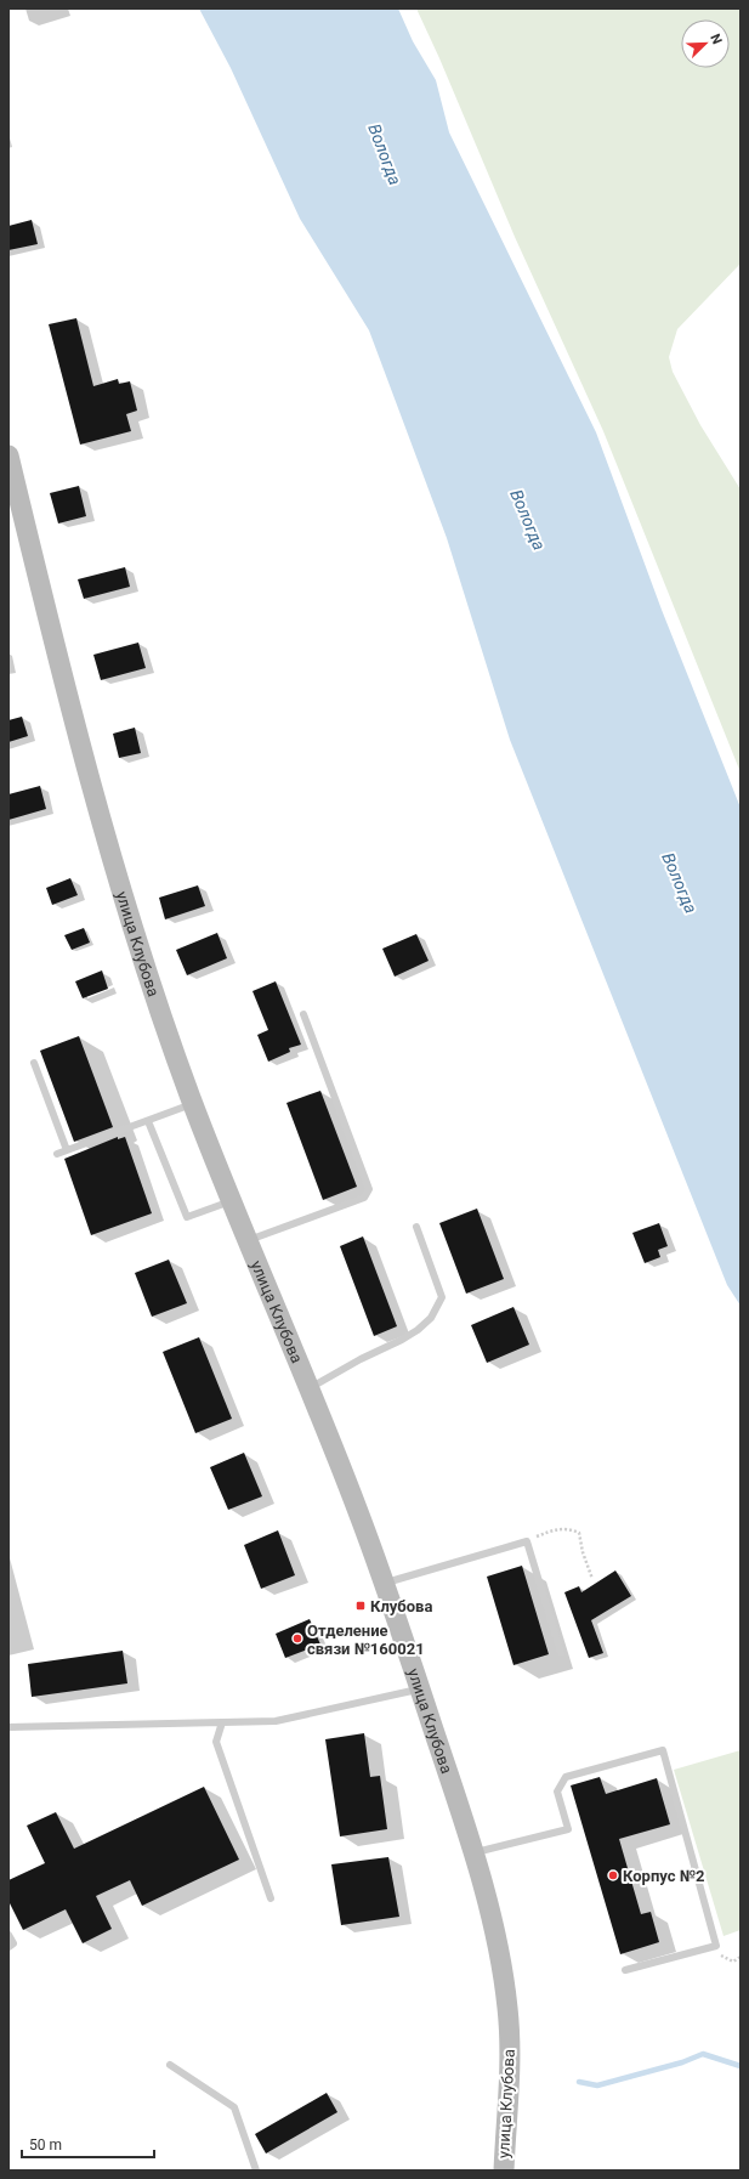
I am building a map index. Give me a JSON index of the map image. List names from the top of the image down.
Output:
{
  "streets": {
    "main road": ["улица Клубова"]
  },
  "water": ["Вологда"],
  "places": {
    "transit": ["Клубова"],
    "other": ["Отделение связи №160021", "Корпус №2"]
  },
  "scale_bar": "50 m",
  "north": "top right"
}
